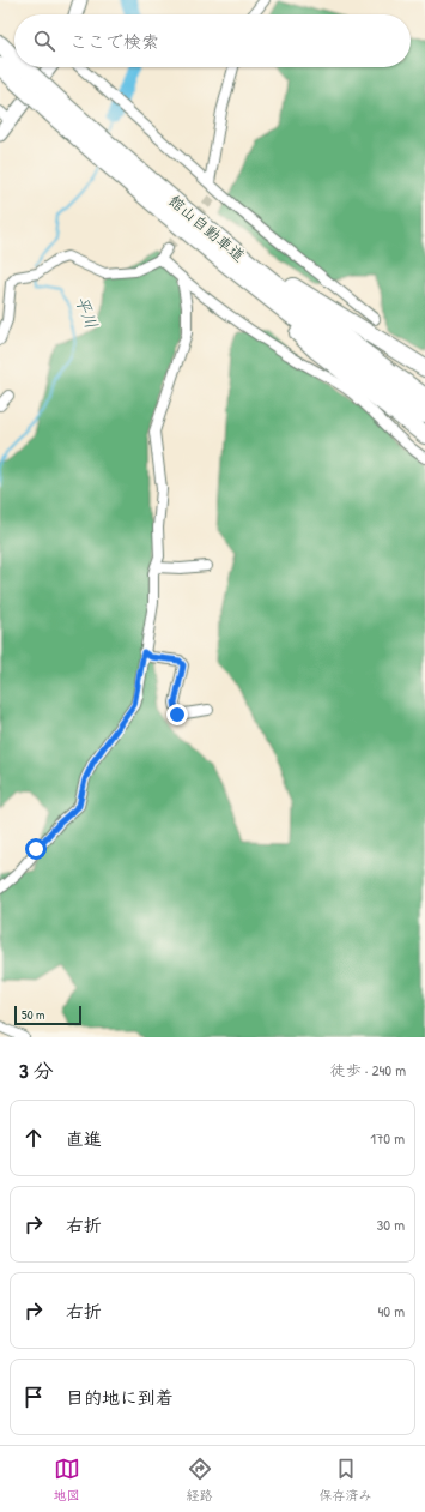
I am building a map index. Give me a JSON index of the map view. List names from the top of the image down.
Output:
{
  "streets": {
    "highway": ["館山自動車道"]
  },
  "water": ["平川"],
  "scale_bar": "50 m",
  "page": {
    "search": "ここで検索",
    "scale": "50 m",
    "heading": ["3 分", "徒歩 · 240 m"],
    "list": [
      ["直進", "170 m"],
      ["右折", "30 m"],
      ["右折", "40 m"],
      "目的地に到着"
    ],
    "nav": ["地図", "経路", "保存済み"]
  }
}
